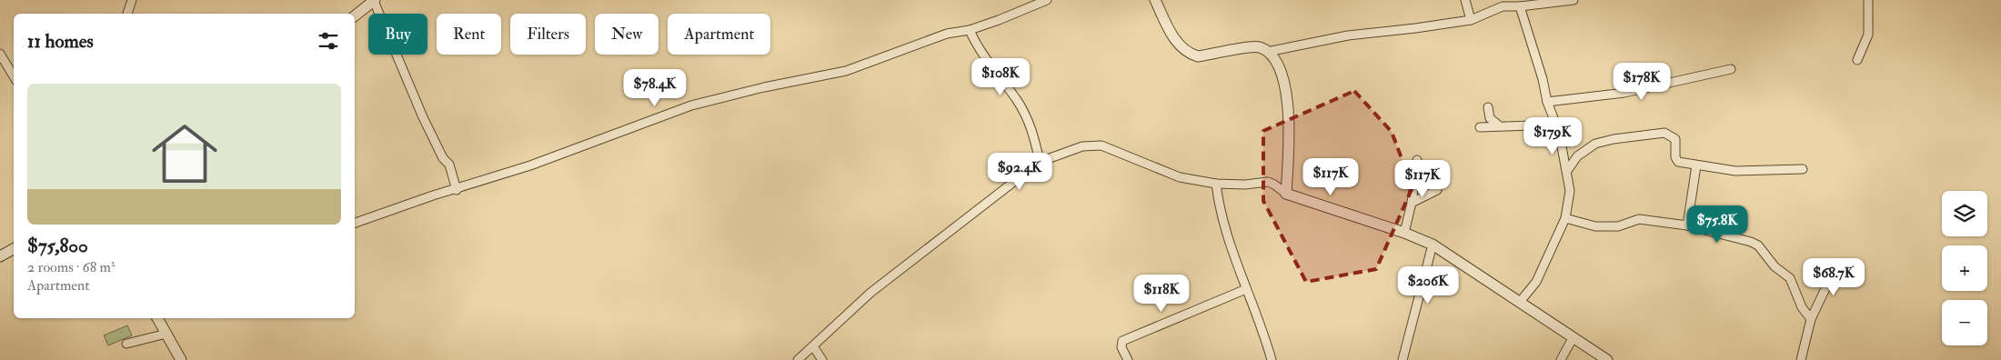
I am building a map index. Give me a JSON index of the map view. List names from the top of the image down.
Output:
{
  "page": {
    "chip": [
      "Buy",
      "Rent",
      "Filters",
      "New",
      "Apartment"
    ],
    "heading": "11 homes",
    "price": [
      "$108K",
      "$178K",
      "$78.4K",
      "$179K",
      "$92.4K",
      "$117K",
      "$117K",
      "$75.8K",
      "$68.7K",
      "$206K",
      "$118K"
    ],
    "list": [
      {
        "name": "$75,800",
        "note": "2 rooms · 68 m² · Apartment"
      }
    ],
    "map_buttons": ["+", "−"]
  }
}
